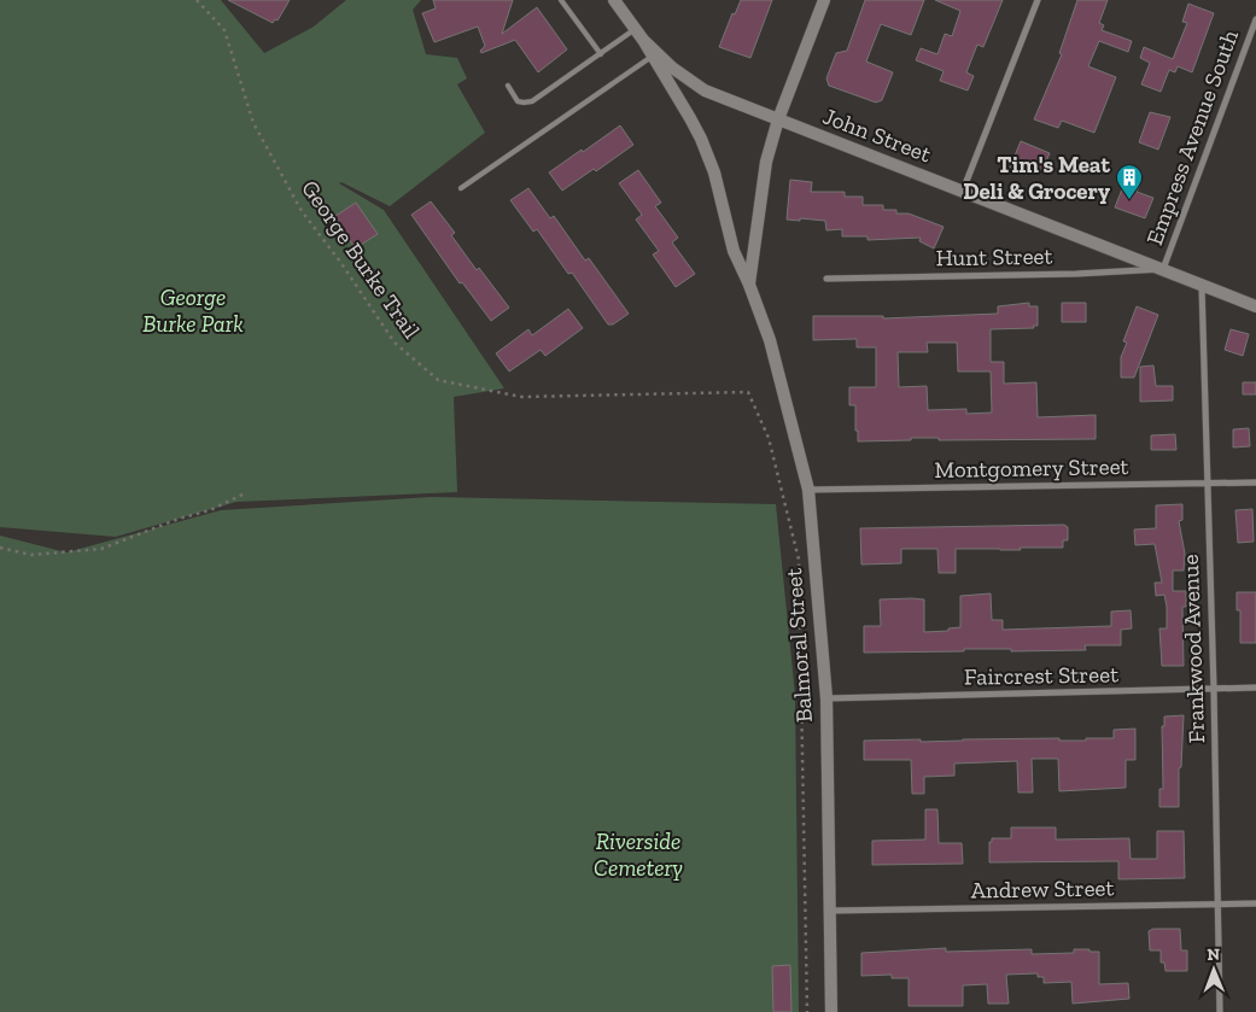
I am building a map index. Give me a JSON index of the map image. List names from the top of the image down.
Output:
{
  "streets": {
    "main road": ["John Street", "Balmoral Street"],
    "street": [
      "Empress Avenue South",
      "Hunt Street",
      "Montgomery Street",
      "Frankwood Avenue",
      "Faircrest Street",
      "Andrew Street"
    ],
    "path": ["George Burke Trail"]
  },
  "crossings": [
    ["John Street", "Empress Avenue South"],
    ["John Street", "Hunt Street"],
    ["John Street", "Balmoral Street"],
    ["John Street", "Frankwood Avenue"],
    ["Empress Avenue South", "Hunt Street"],
    ["Montgomery Street", "Balmoral Street"],
    ["Montgomery Street", "Frankwood Avenue"],
    ["Balmoral Street", "Faircrest Street"],
    ["Balmoral Street", "Andrew Street"],
    ["Frankwood Avenue", "Faircrest Street"],
    ["Frankwood Avenue", "Andrew Street"]
  ],
  "parks": ["George Burke Park", "Riverside Cemetery"],
  "places": {
    "building": ["Tim's Meat Deli & Grocery"]
  },
  "north": "top"
}
